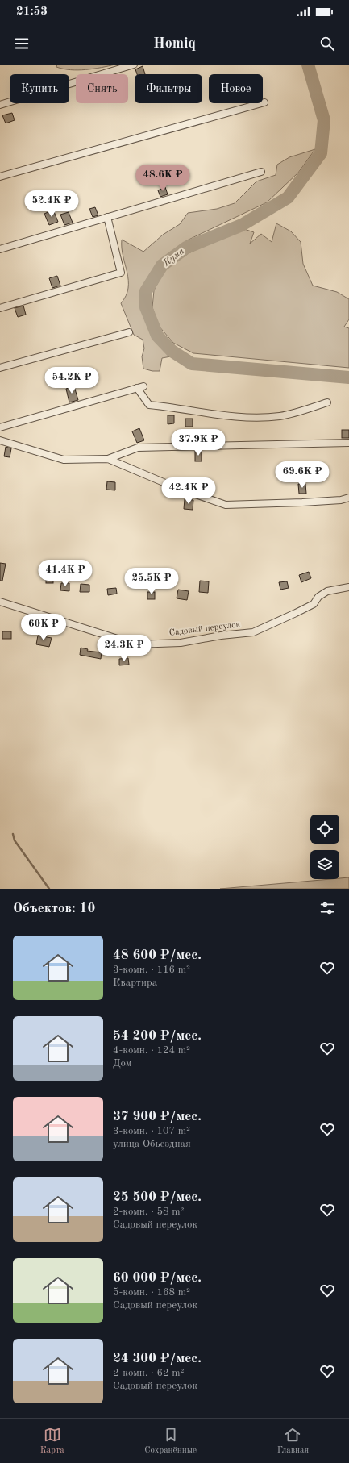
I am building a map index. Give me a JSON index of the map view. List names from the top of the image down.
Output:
{
  "streets": {
    "street": ["Садовый переулок"]
  },
  "water": ["Кума"],
  "page": {
    "status": "21:53",
    "header": "Homiq",
    "chip": [
      "Купить",
      "Снять",
      "Фильтры",
      "Новое"
    ],
    "price": [
      "48.6K ₽",
      "52.4K ₽",
      "54.2K ₽",
      "37.9K ₽",
      "69.6K ₽",
      "42.4K ₽",
      "41.4K ₽",
      "25.5K ₽",
      "60K ₽",
      "24.3K ₽"
    ],
    "heading": "Объектов: 10",
    "list": [
      {
        "name": "48 600 ₽/мес.",
        "note": "3-комн. · 116 m² · Квартира"
      },
      {
        "name": "54 200 ₽/мес.",
        "note": "4-комн. · 124 m² · Дом"
      },
      {
        "name": "37 900 ₽/мес.",
        "note": "3-комн. · 107 m² · улица Обьездная"
      },
      {
        "name": "25 500 ₽/мес.",
        "note": "2-комн. · 58 m² · Садовый переулок"
      },
      {
        "name": "60 000 ₽/мес.",
        "note": "5-комн. · 168 m² · Садовый переулок"
      },
      {
        "name": "24 300 ₽/мес.",
        "note": "2-комн. · 62 m² · Садовый переулок"
      }
    ],
    "tabs": ["Карта", "Сохранённые", "Главная"]
  }
}
